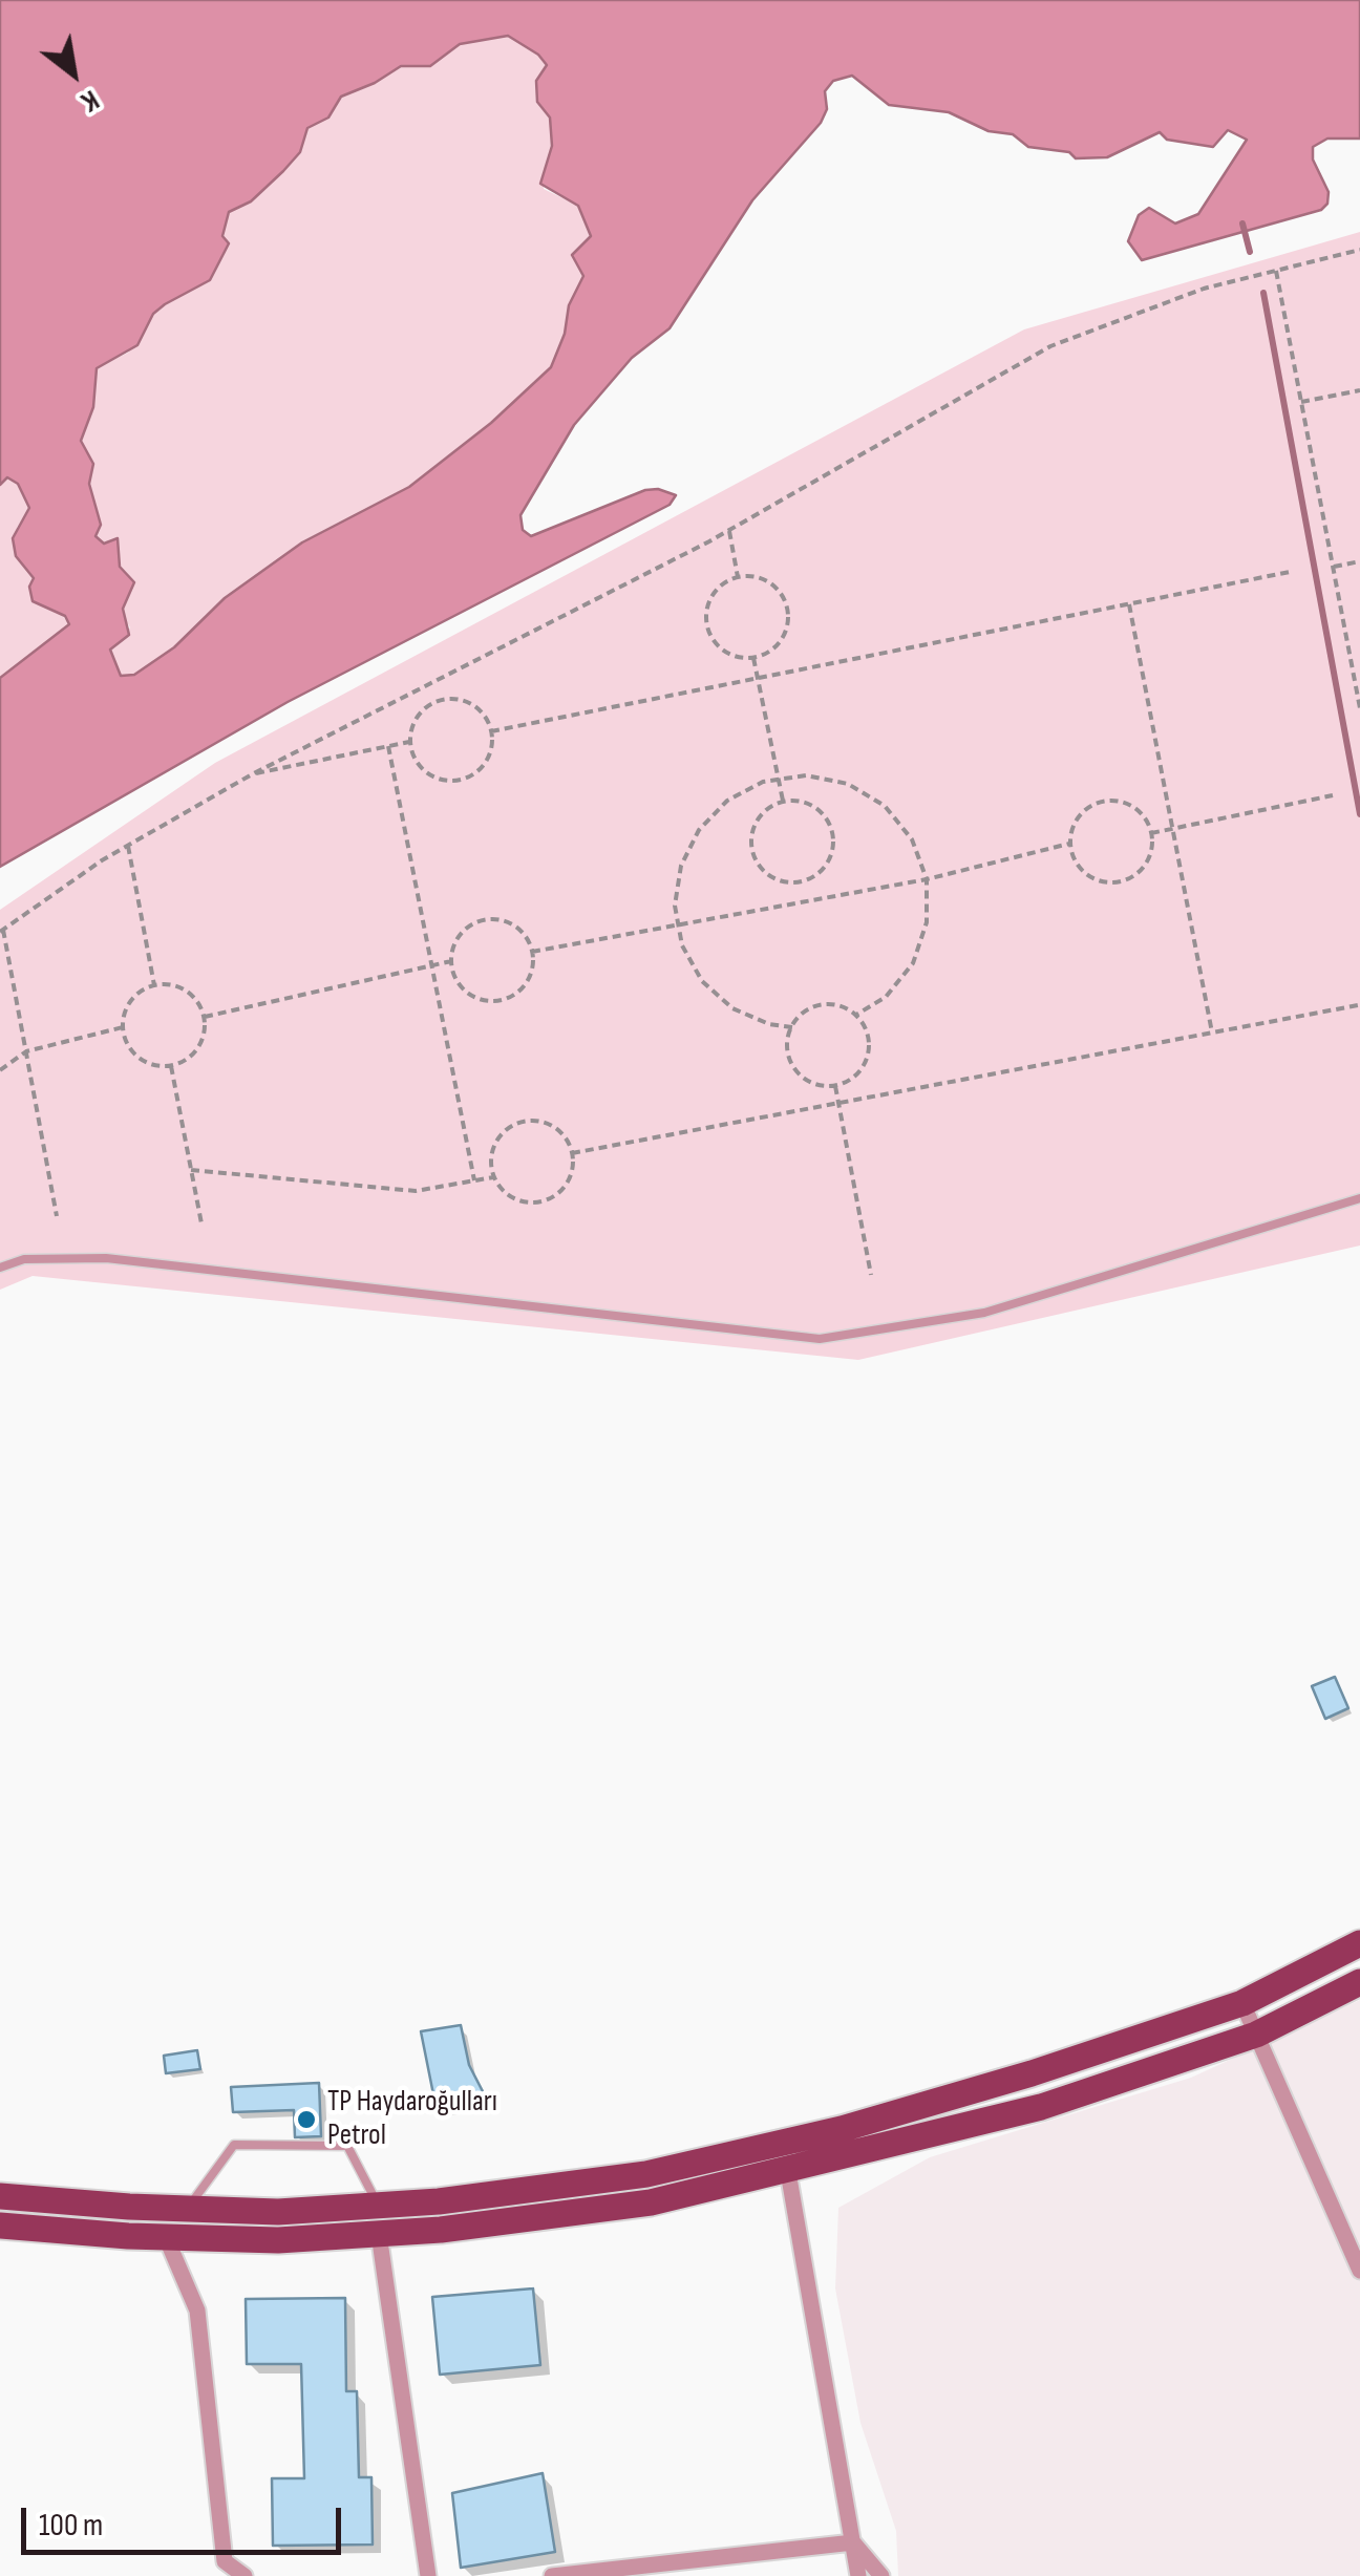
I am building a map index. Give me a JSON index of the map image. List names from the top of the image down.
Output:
{
  "places": ["TP Haydaroğulları Petrol"],
  "scale_bar": "100 m",
  "north": "bottom right"
}
